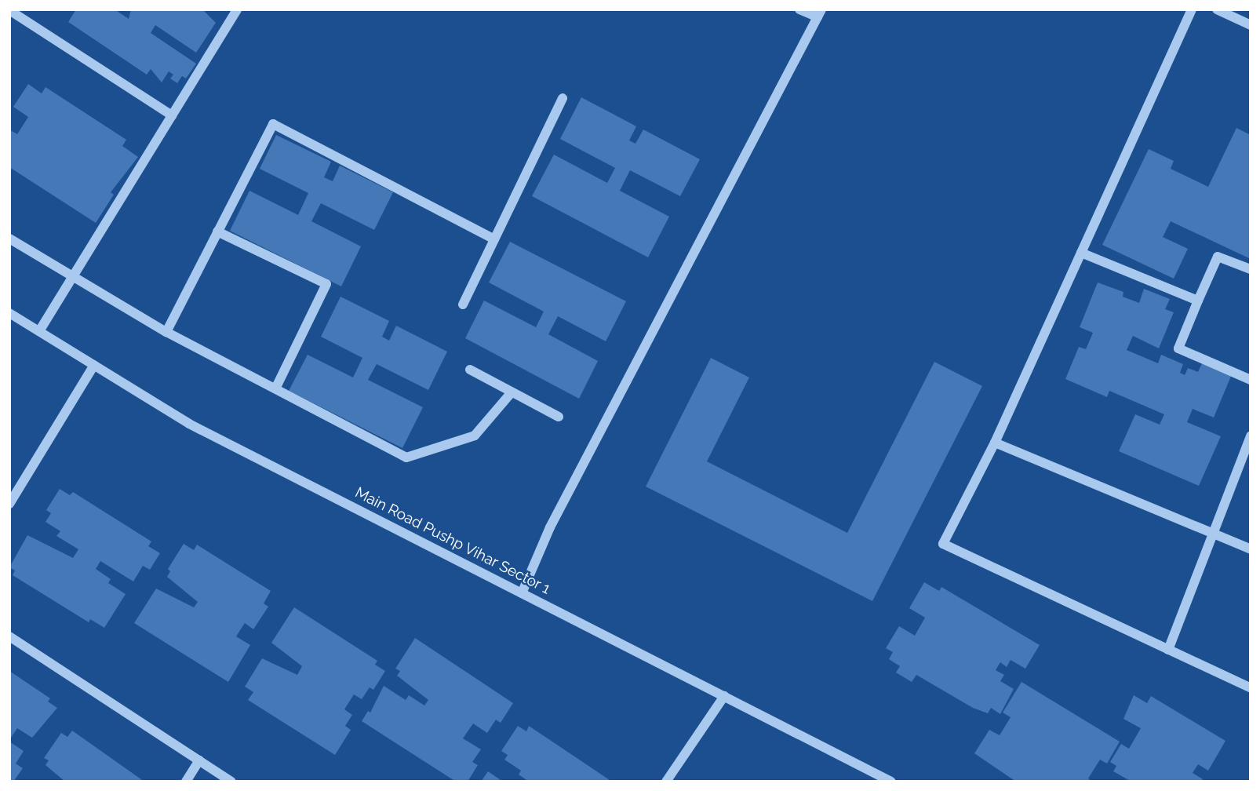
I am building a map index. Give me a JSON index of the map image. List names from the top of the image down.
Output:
{
  "streets": {
    "street": ["Main Road Pushp Vihar Sector 1"]
  }
}
